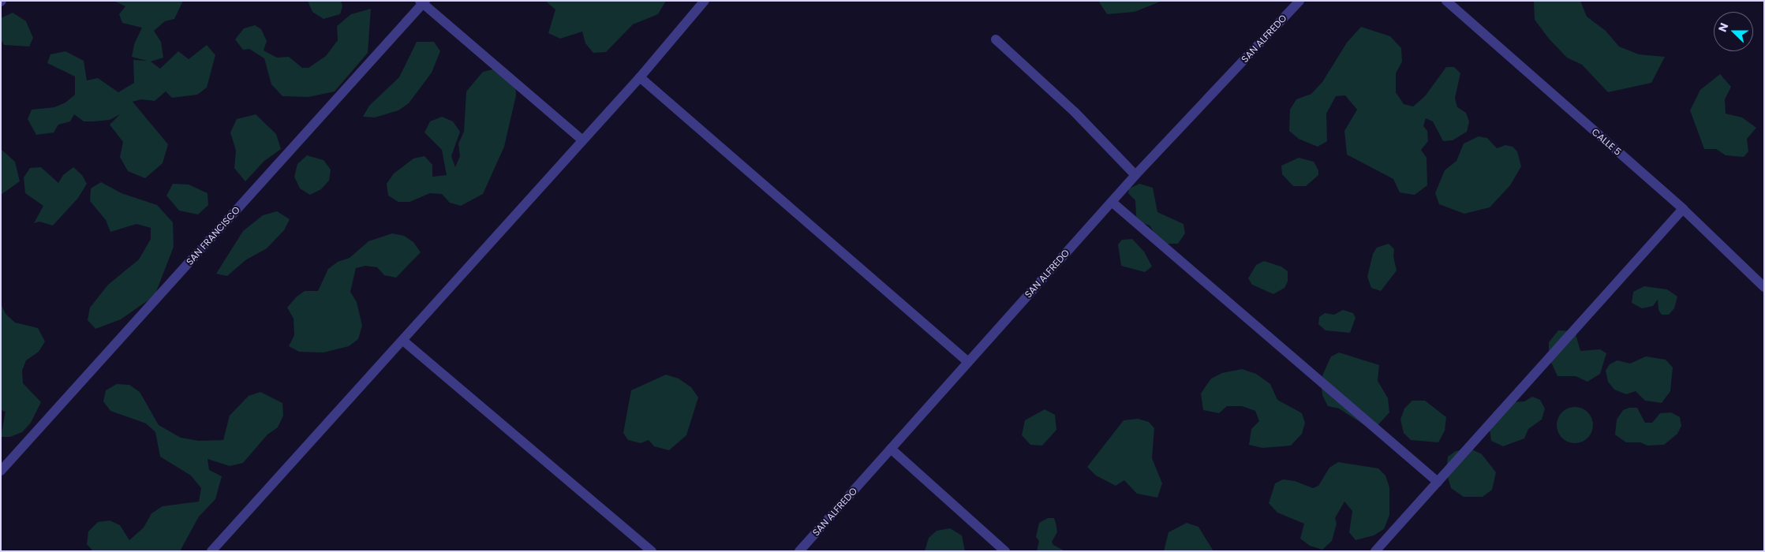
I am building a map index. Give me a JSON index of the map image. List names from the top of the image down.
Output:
{
  "streets": {
    "street": ["SAN ALFREDO", "CALLE 5", "SAN FRANCISCO"]
  },
  "north": "left"
}
